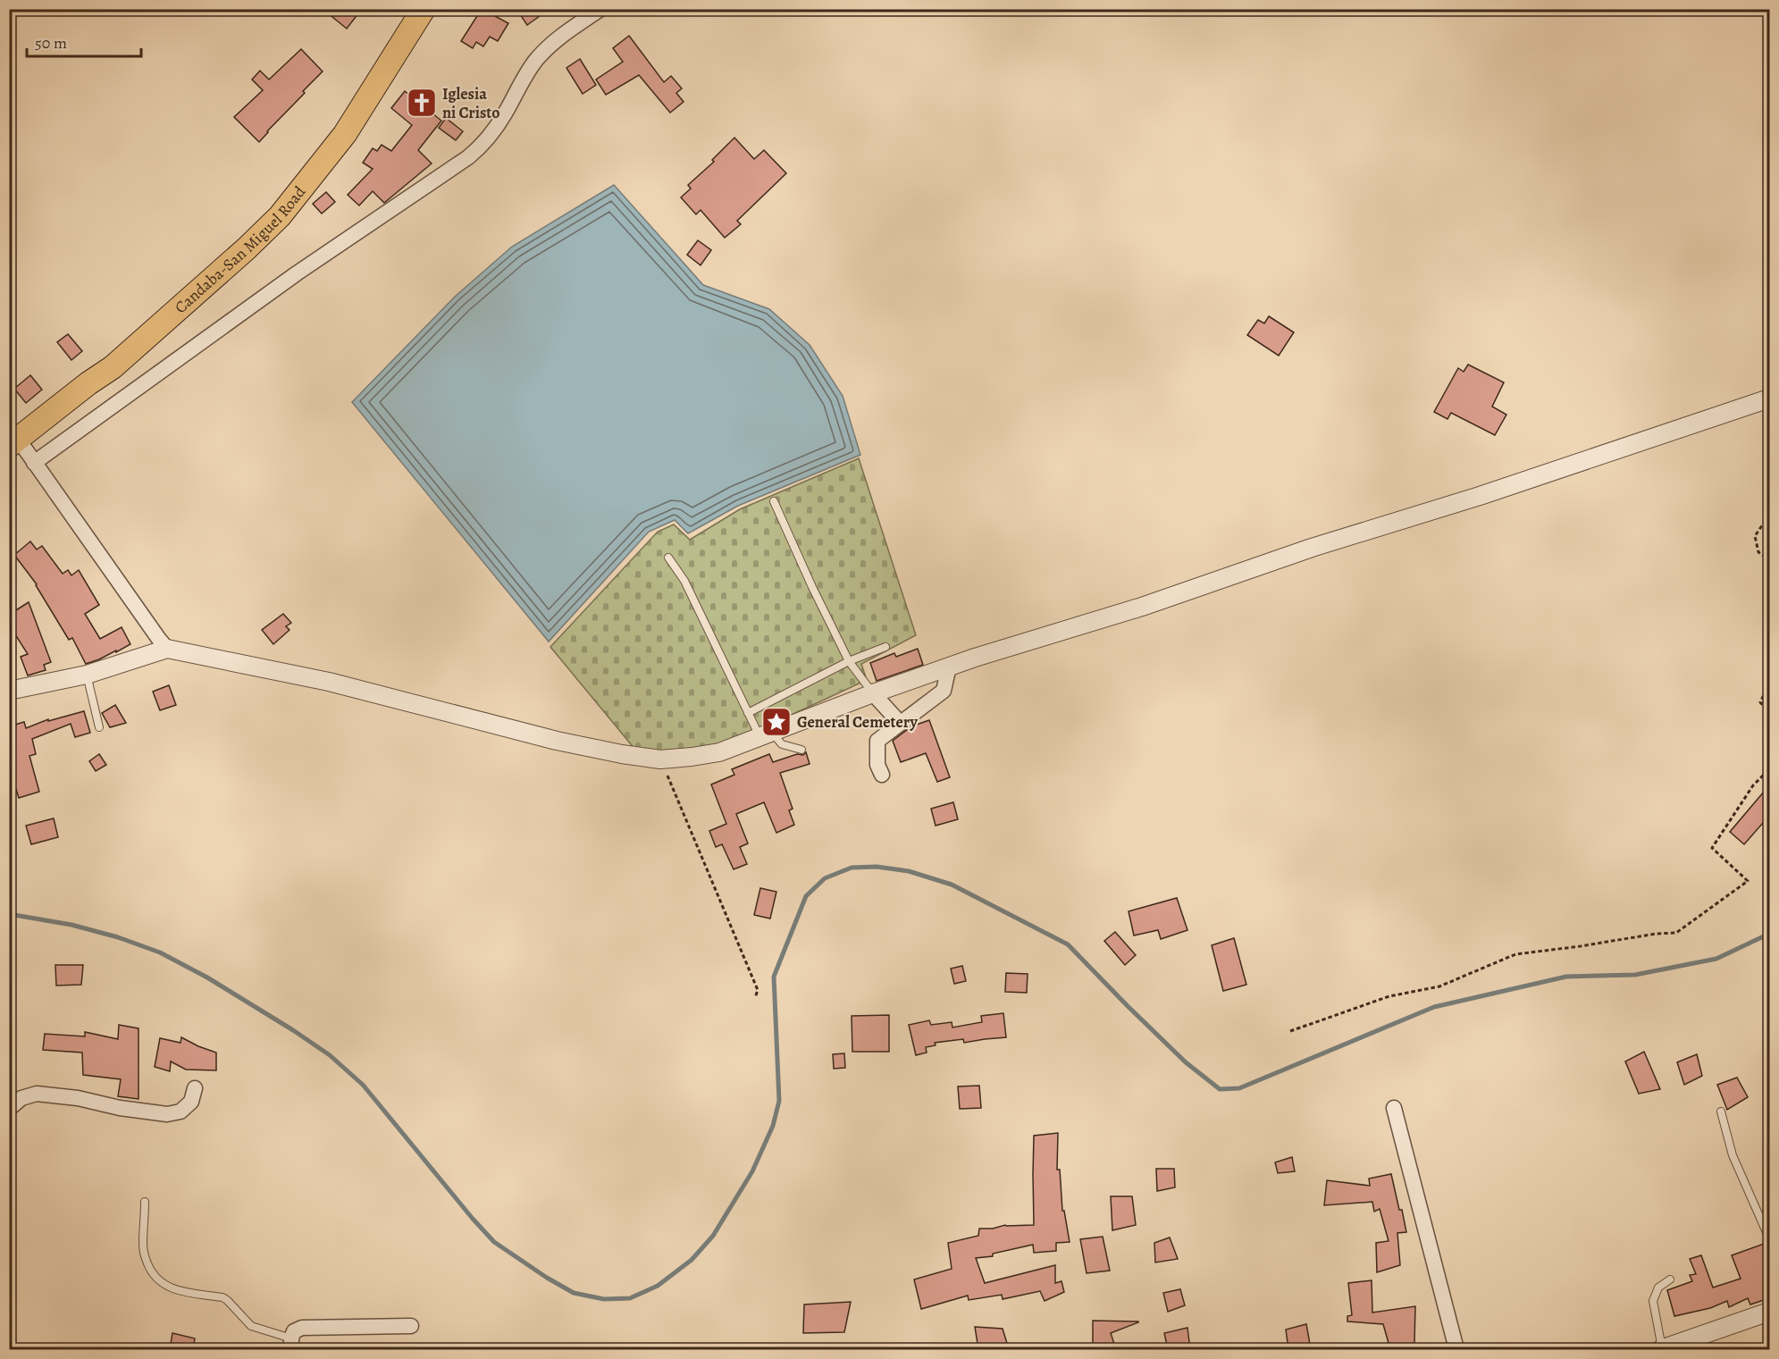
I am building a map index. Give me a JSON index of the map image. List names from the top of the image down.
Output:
{
  "streets": {
    "main road": ["Candaba-San Miguel Road"]
  },
  "places": {
    "church": ["Iglesia ni Cristo"],
    "place": ["General Cemetery"]
  },
  "scale_bar": "50 m"
}
